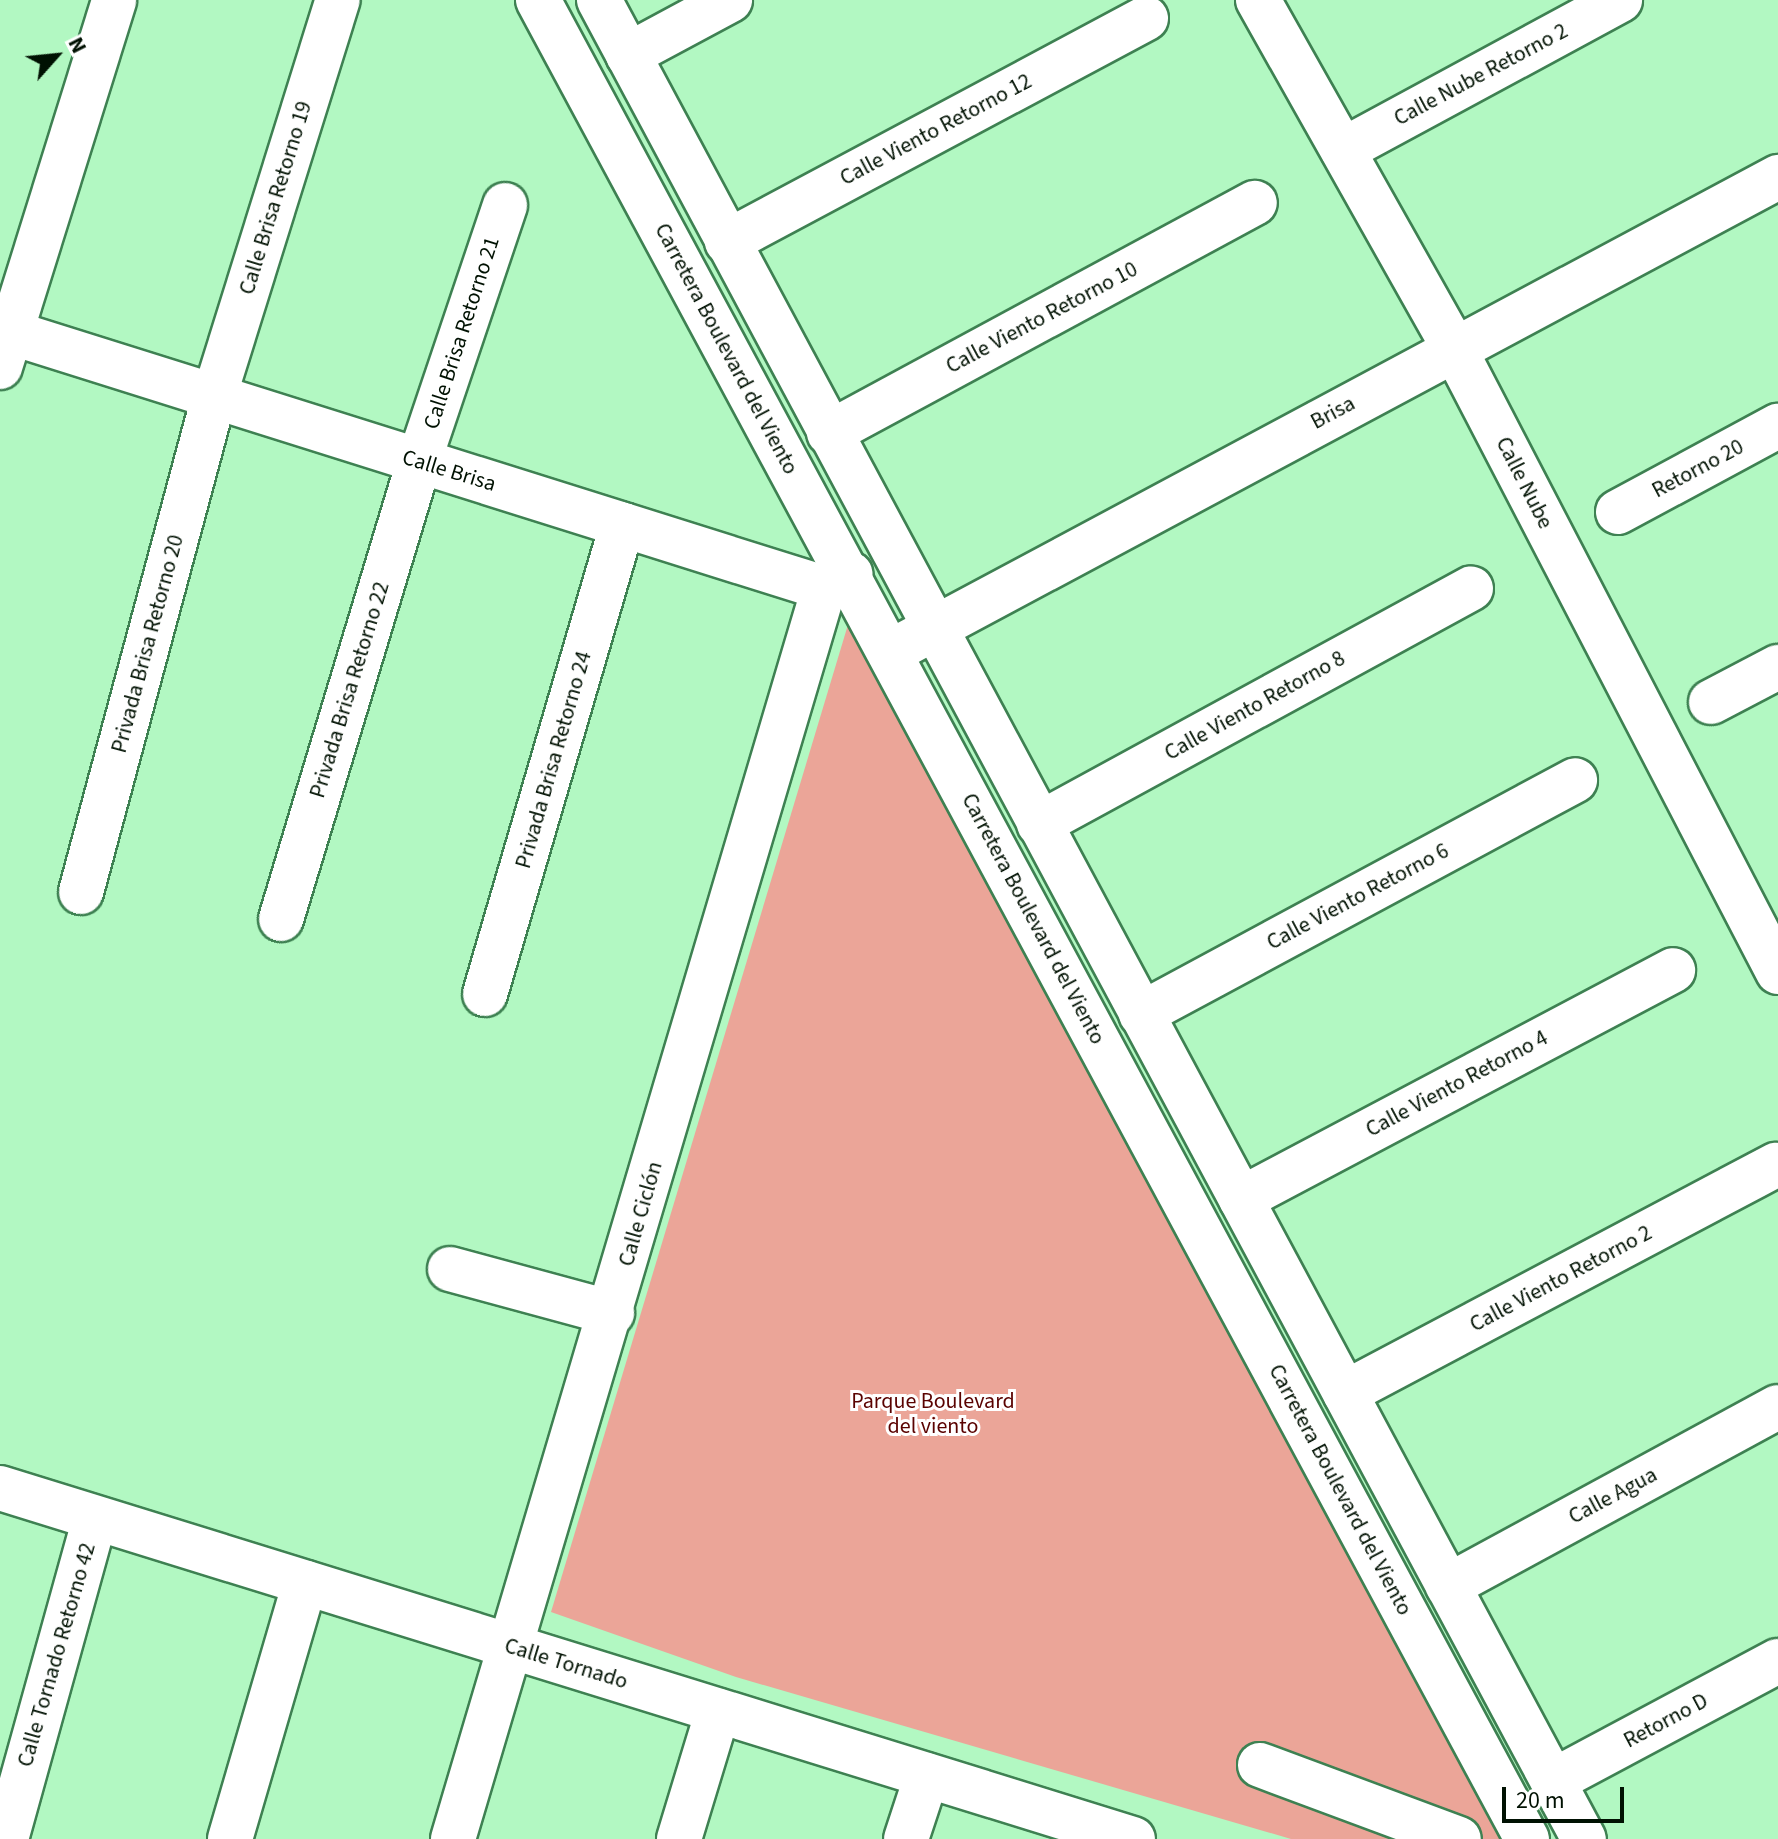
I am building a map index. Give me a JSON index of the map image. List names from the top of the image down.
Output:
{
  "streets": {
    "street": [
      "Calle Nube Retorno 2",
      "Calle Viento Retorno 12",
      "Calle Brisa Retorno 19",
      "Calle Viento Retorno 10",
      "Calle Brisa Retorno 21",
      "Carretera Boulevard del Viento",
      "Brisa",
      "Retorno 20",
      "Calle Brisa",
      "Calle Nube",
      "Privada Brisa Retorno 20",
      "Privada Brisa Retorno 22",
      "Calle Viento Retorno 8",
      "Privada Brisa Retorno 24",
      "Calle Viento Retorno 6",
      "Calle Viento Retorno 4",
      "Calle Ciclón",
      "Calle Viento Retorno 2",
      "Calle Agua",
      "Calle Tornado Retorno 42",
      "Calle Tornado",
      "Retorno D"
    ]
  },
  "crossings": [
    ["Calle Nube Retorno 2", "Calle Nube"],
    ["Calle Brisa Retorno 19", "Calle Brisa"],
    ["Calle Brisa Retorno 19", "Privada Brisa Retorno 20"],
    ["Calle Brisa Retorno 21", "Calle Brisa"],
    ["Calle Brisa Retorno 21", "Privada Brisa Retorno 22"],
    ["Carretera Boulevard del Viento", "Brisa"],
    ["Carretera Boulevard del Viento", "Calle Brisa"],
    ["Carretera Boulevard del Viento", "Calle Ciclón"],
    ["Brisa", "Calle Nube"],
    ["Calle Brisa", "Privada Brisa Retorno 20"],
    ["Calle Brisa", "Privada Brisa Retorno 22"],
    ["Calle Brisa", "Privada Brisa Retorno 24"],
    ["Calle Brisa", "Calle Ciclón"],
    ["Calle Ciclón", "Calle Tornado"],
    ["Calle Tornado Retorno 42", "Calle Tornado"]
  ],
  "parks": ["Parque Boulevard del viento"],
  "scale_bar": "20 m",
  "north": "top right"
}
